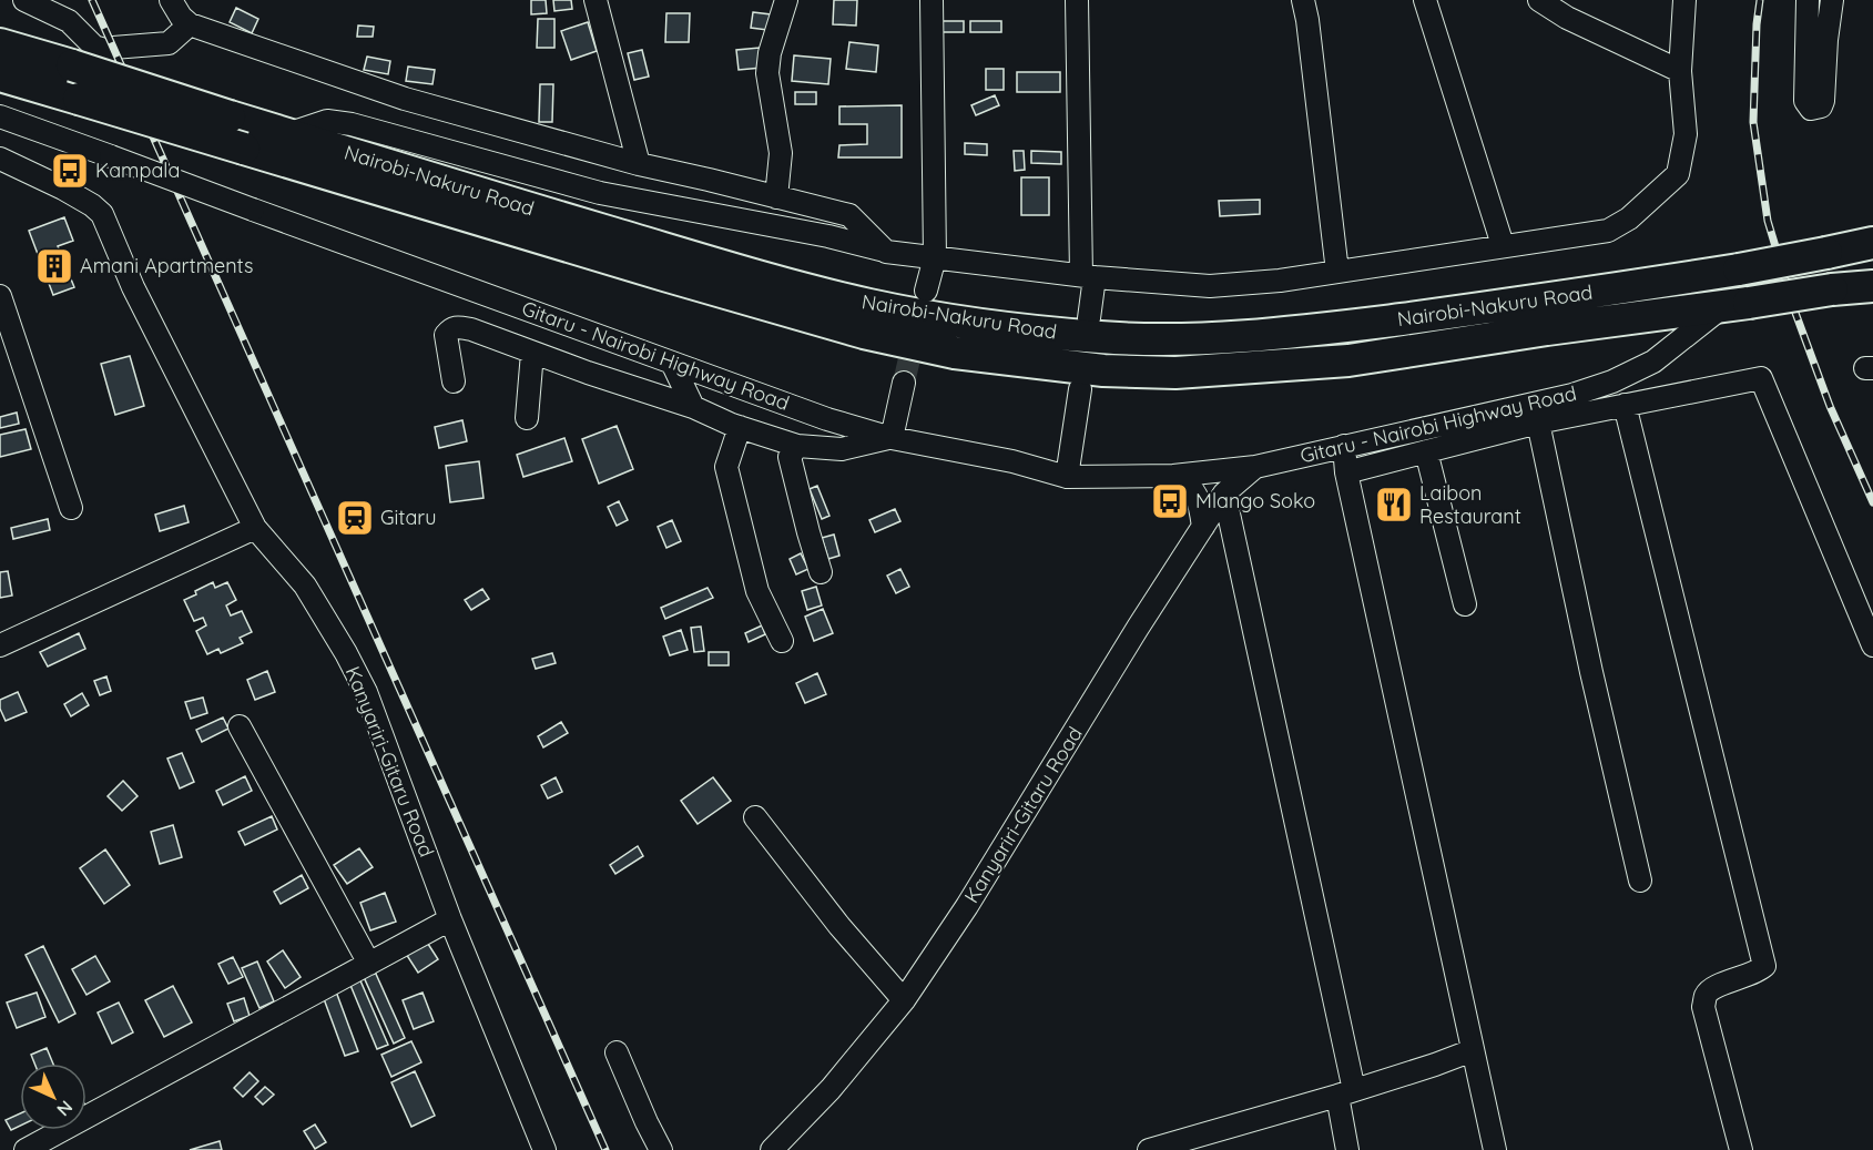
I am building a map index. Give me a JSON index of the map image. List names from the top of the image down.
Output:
{
  "streets": {
    "highway": ["Nairobi-Nakuru Road"],
    "street": ["Gitaru - Nairobi Highway Road", "Kanyariri-Gitaru Road"]
  },
  "crossings": [
    ["Nairobi-Nakuru Road", "Gitaru - Nairobi Highway Road"],
    ["Gitaru - Nairobi Highway Road", "Kanyariri-Gitaru Road"]
  ],
  "places": {
    "bus stop": ["Kampala", "Mlango Soko"],
    "building": ["Amani Apartments"],
    "restaurant": ["Laibon Restaurant"],
    "station": ["Gitaru"]
  },
  "north": "bottom right"
}
